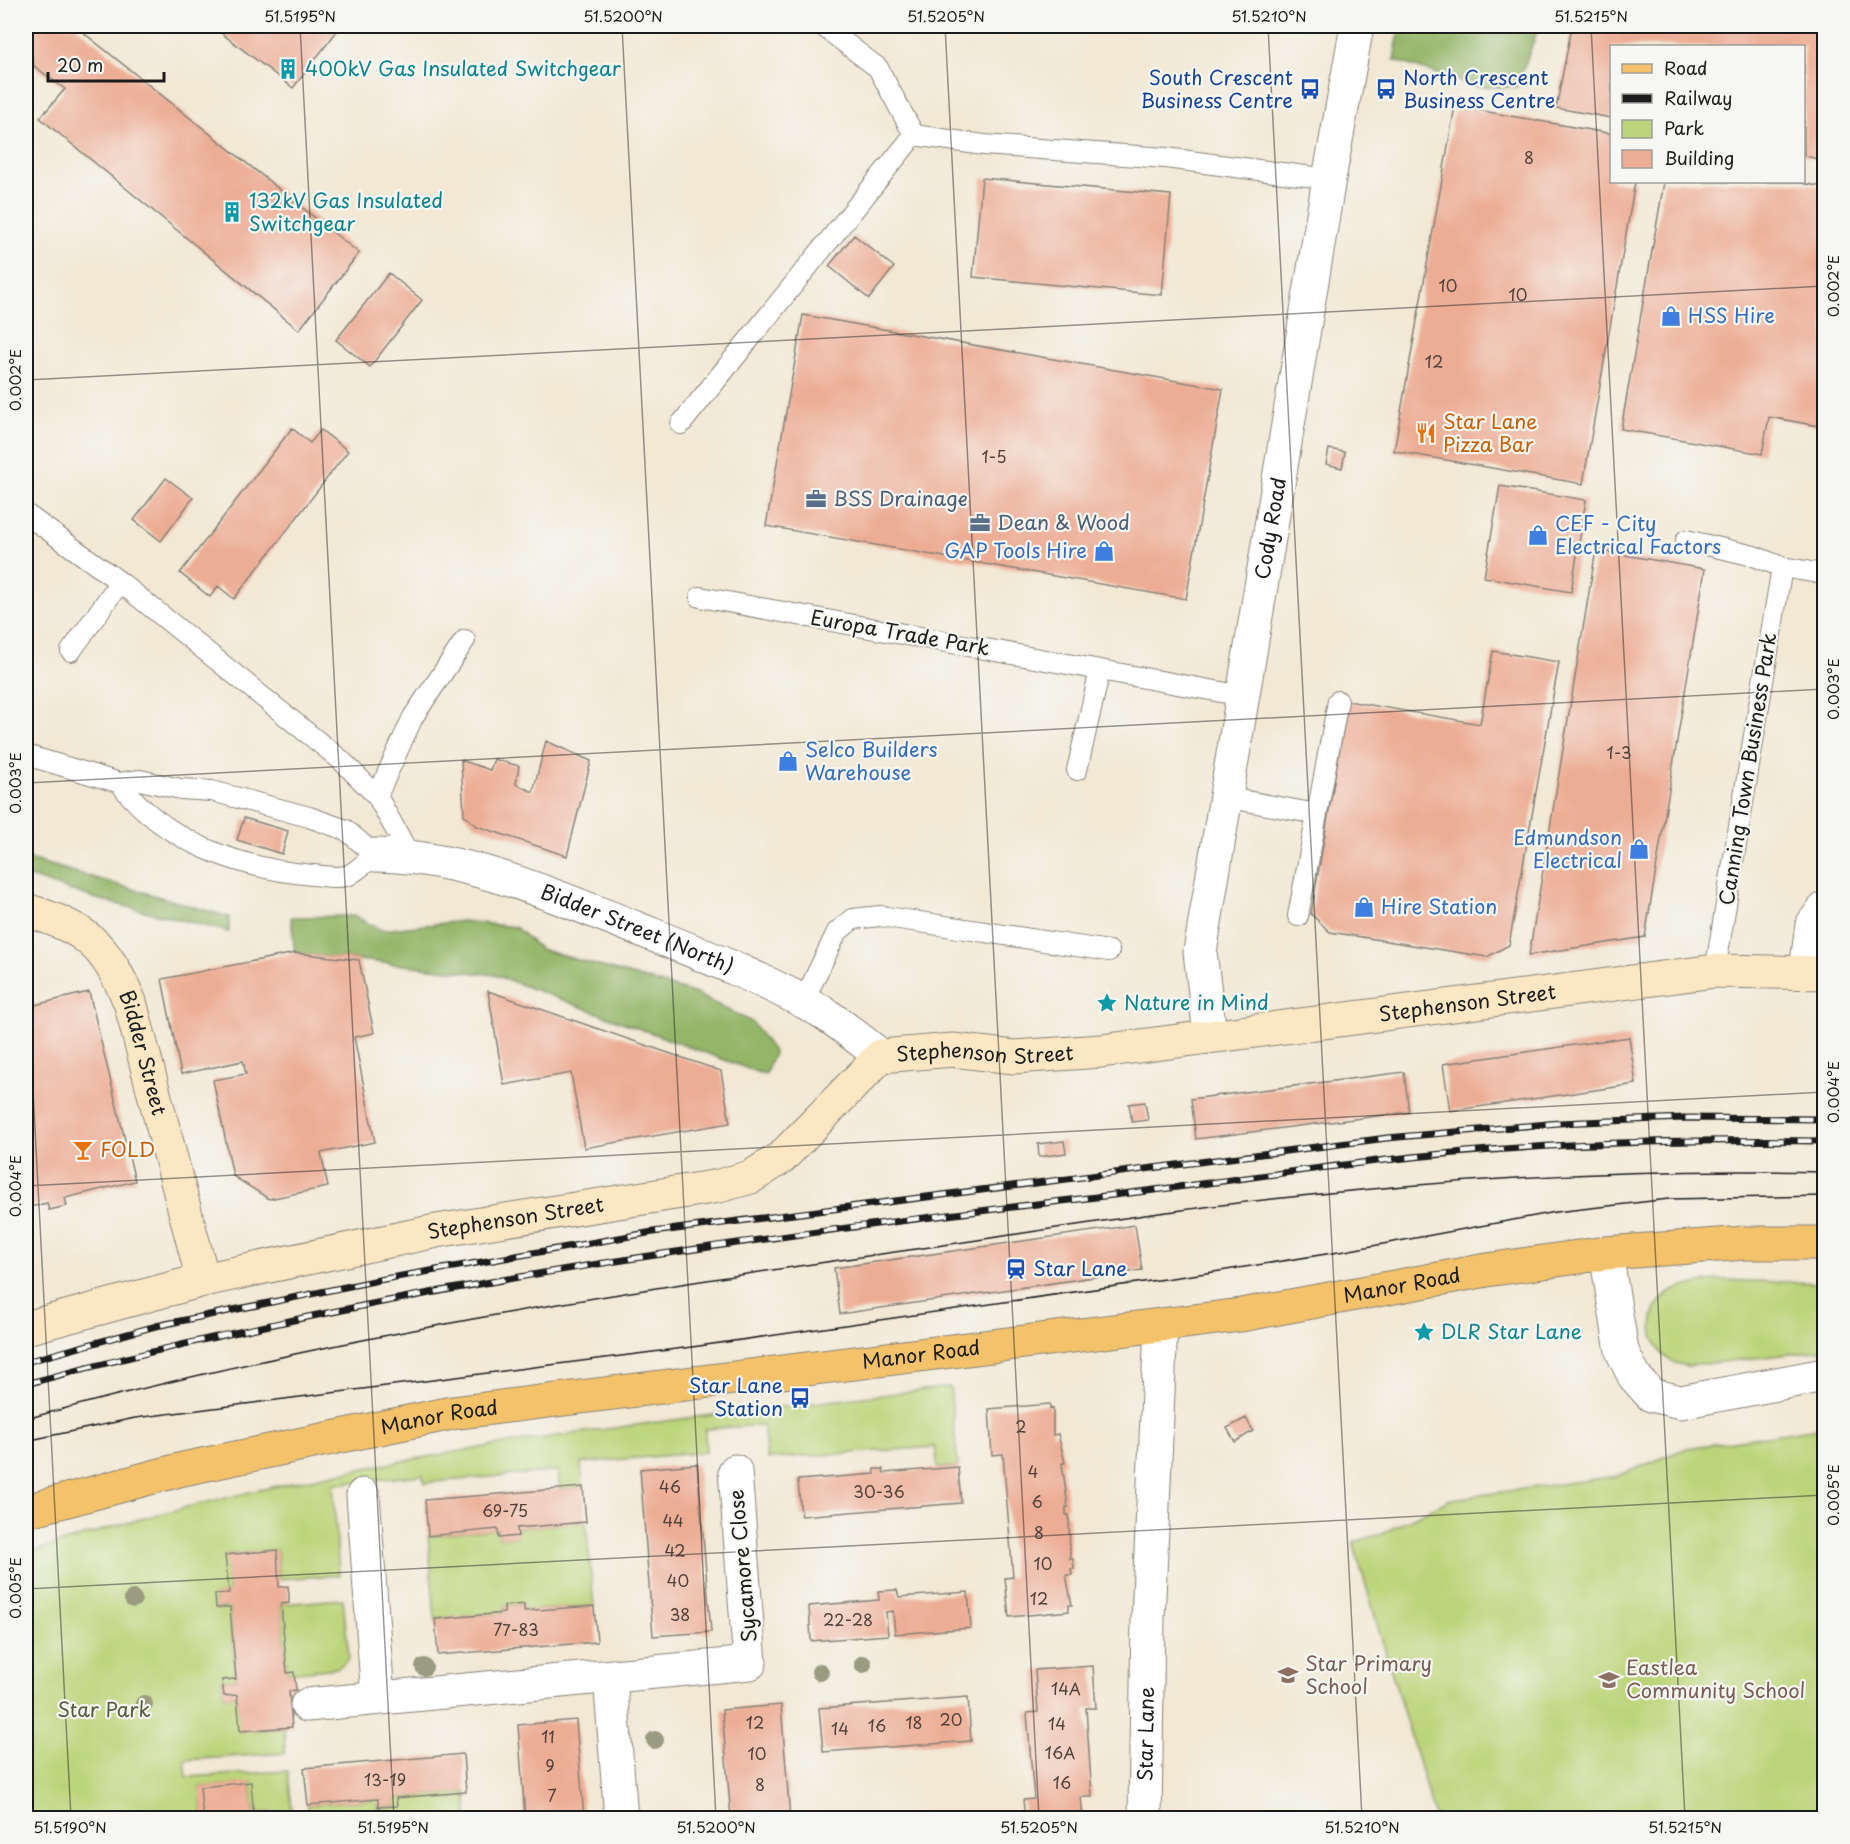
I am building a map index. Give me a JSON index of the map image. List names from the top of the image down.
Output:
{
  "streets": {
    "main road": ["Stephenson Street", "Bidder Street", "Manor Road"],
    "street": [
      "Cody Road",
      "Bidder Street (North)",
      "Sycamore Close",
      "Star Lane"
    ],
    "lane": ["Europa Trade Park", "Canning Town Business Park"]
  },
  "crossings": [
    ["Cody Road", "Europa Trade Park"],
    ["Cody Road", "Stephenson Street"],
    ["Canning Town Business Park", "Stephenson Street"],
    ["Bidder Street (North)", "Stephenson Street"],
    ["Stephenson Street", "Bidder Street"],
    ["Manor Road", "Star Lane"]
  ],
  "parks": ["Star Park"],
  "places": {
    "building": ["400kV Gas Insulated Switchgear", "132kV Gas Insulated Switchgear"],
    "bus stop": ["South Crescent Business Centre", "North Crescent Business Centre", "Star Lane Station"],
    "shop": [
      "HSS Hire",
      "CEF - City Electrical Factors",
      "GAP Tools Hire",
      "Selco Builders Warehouse",
      "Edmundson Electrical",
      "Hire Station"
    ],
    "restaurant": ["Star Lane Pizza Bar"],
    "office": ["BSS Drainage", "Dean & Wood"],
    "place": ["Nature in Mind", "DLR Star Lane"],
    "bar": ["FOLD"],
    "station": ["Star Lane"],
    "school or university": ["Star Primary School", "Eastlea Community School"]
  },
  "house_numbers": [
    "8",
    "10",
    "10",
    "12",
    "1-5",
    "1-3",
    "2",
    "4",
    "46",
    "30-36",
    "6",
    "69-75",
    "44",
    "8",
    "42",
    "10",
    "40",
    "12",
    "38",
    "22-28",
    "77-83",
    "14A",
    "20",
    "12",
    "18",
    "14",
    "16",
    "14",
    "11",
    "16A",
    "10",
    "9",
    "13-19",
    "16",
    "8",
    "7"
  ],
  "legend": [
    "Road",
    "Railway",
    "Park",
    "Building"
  ],
  "scale_bar": "20 m",
  "coordinates": [
    "51.5195°N",
    "51.5200°N",
    "51.5205°N",
    "51.5210°N",
    "51.5215°N",
    "0.002°E",
    "0.003°E",
    "0.004°E",
    "0.005°E",
    "51.5190°N"
  ]
}
